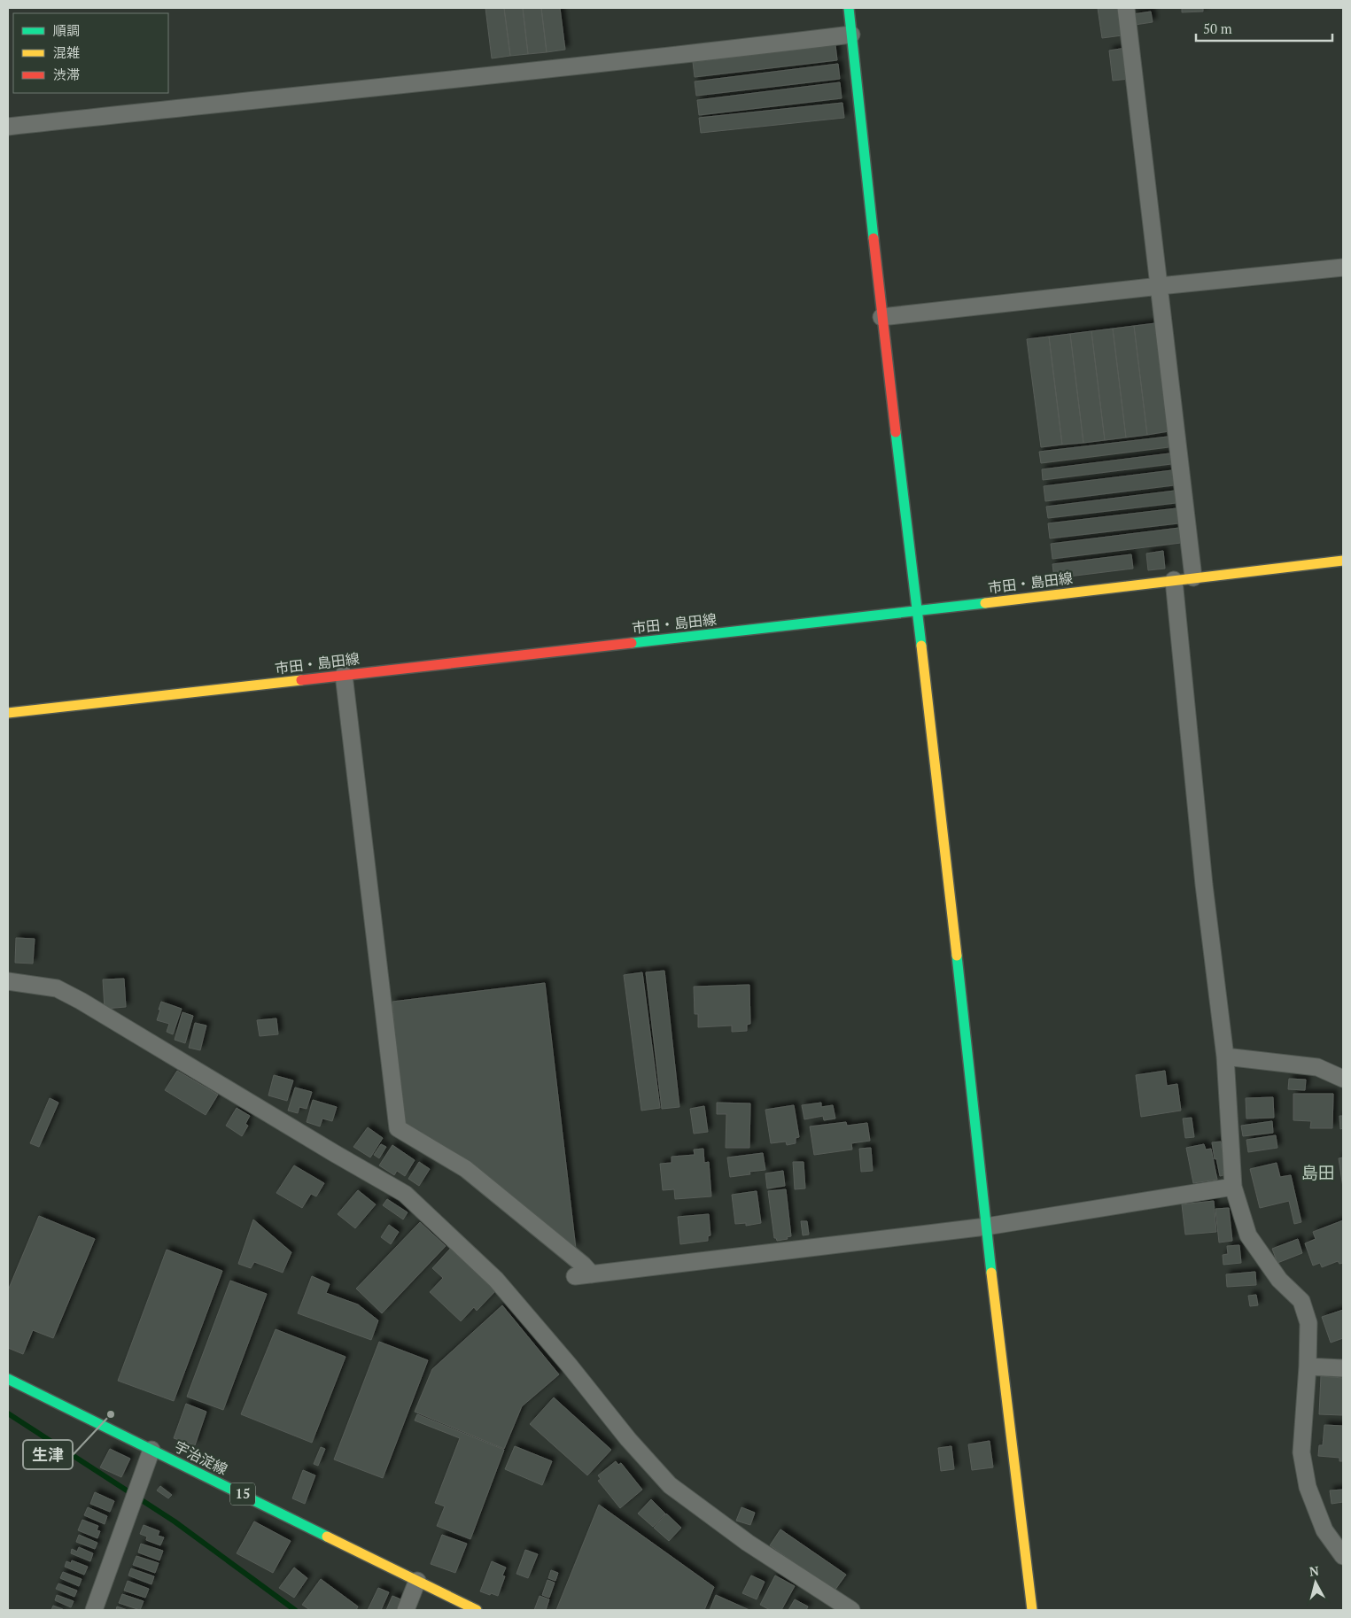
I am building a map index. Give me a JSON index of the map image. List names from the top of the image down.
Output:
{
  "streets": {
    "street": ["市田・島田線", "宇治淀線", "15"]
  },
  "districts": ["島田"],
  "places": ["生津"],
  "legend": ["順調", "混雑", "渋滞"],
  "scale_bar": "50 m",
  "north": "top"
}
